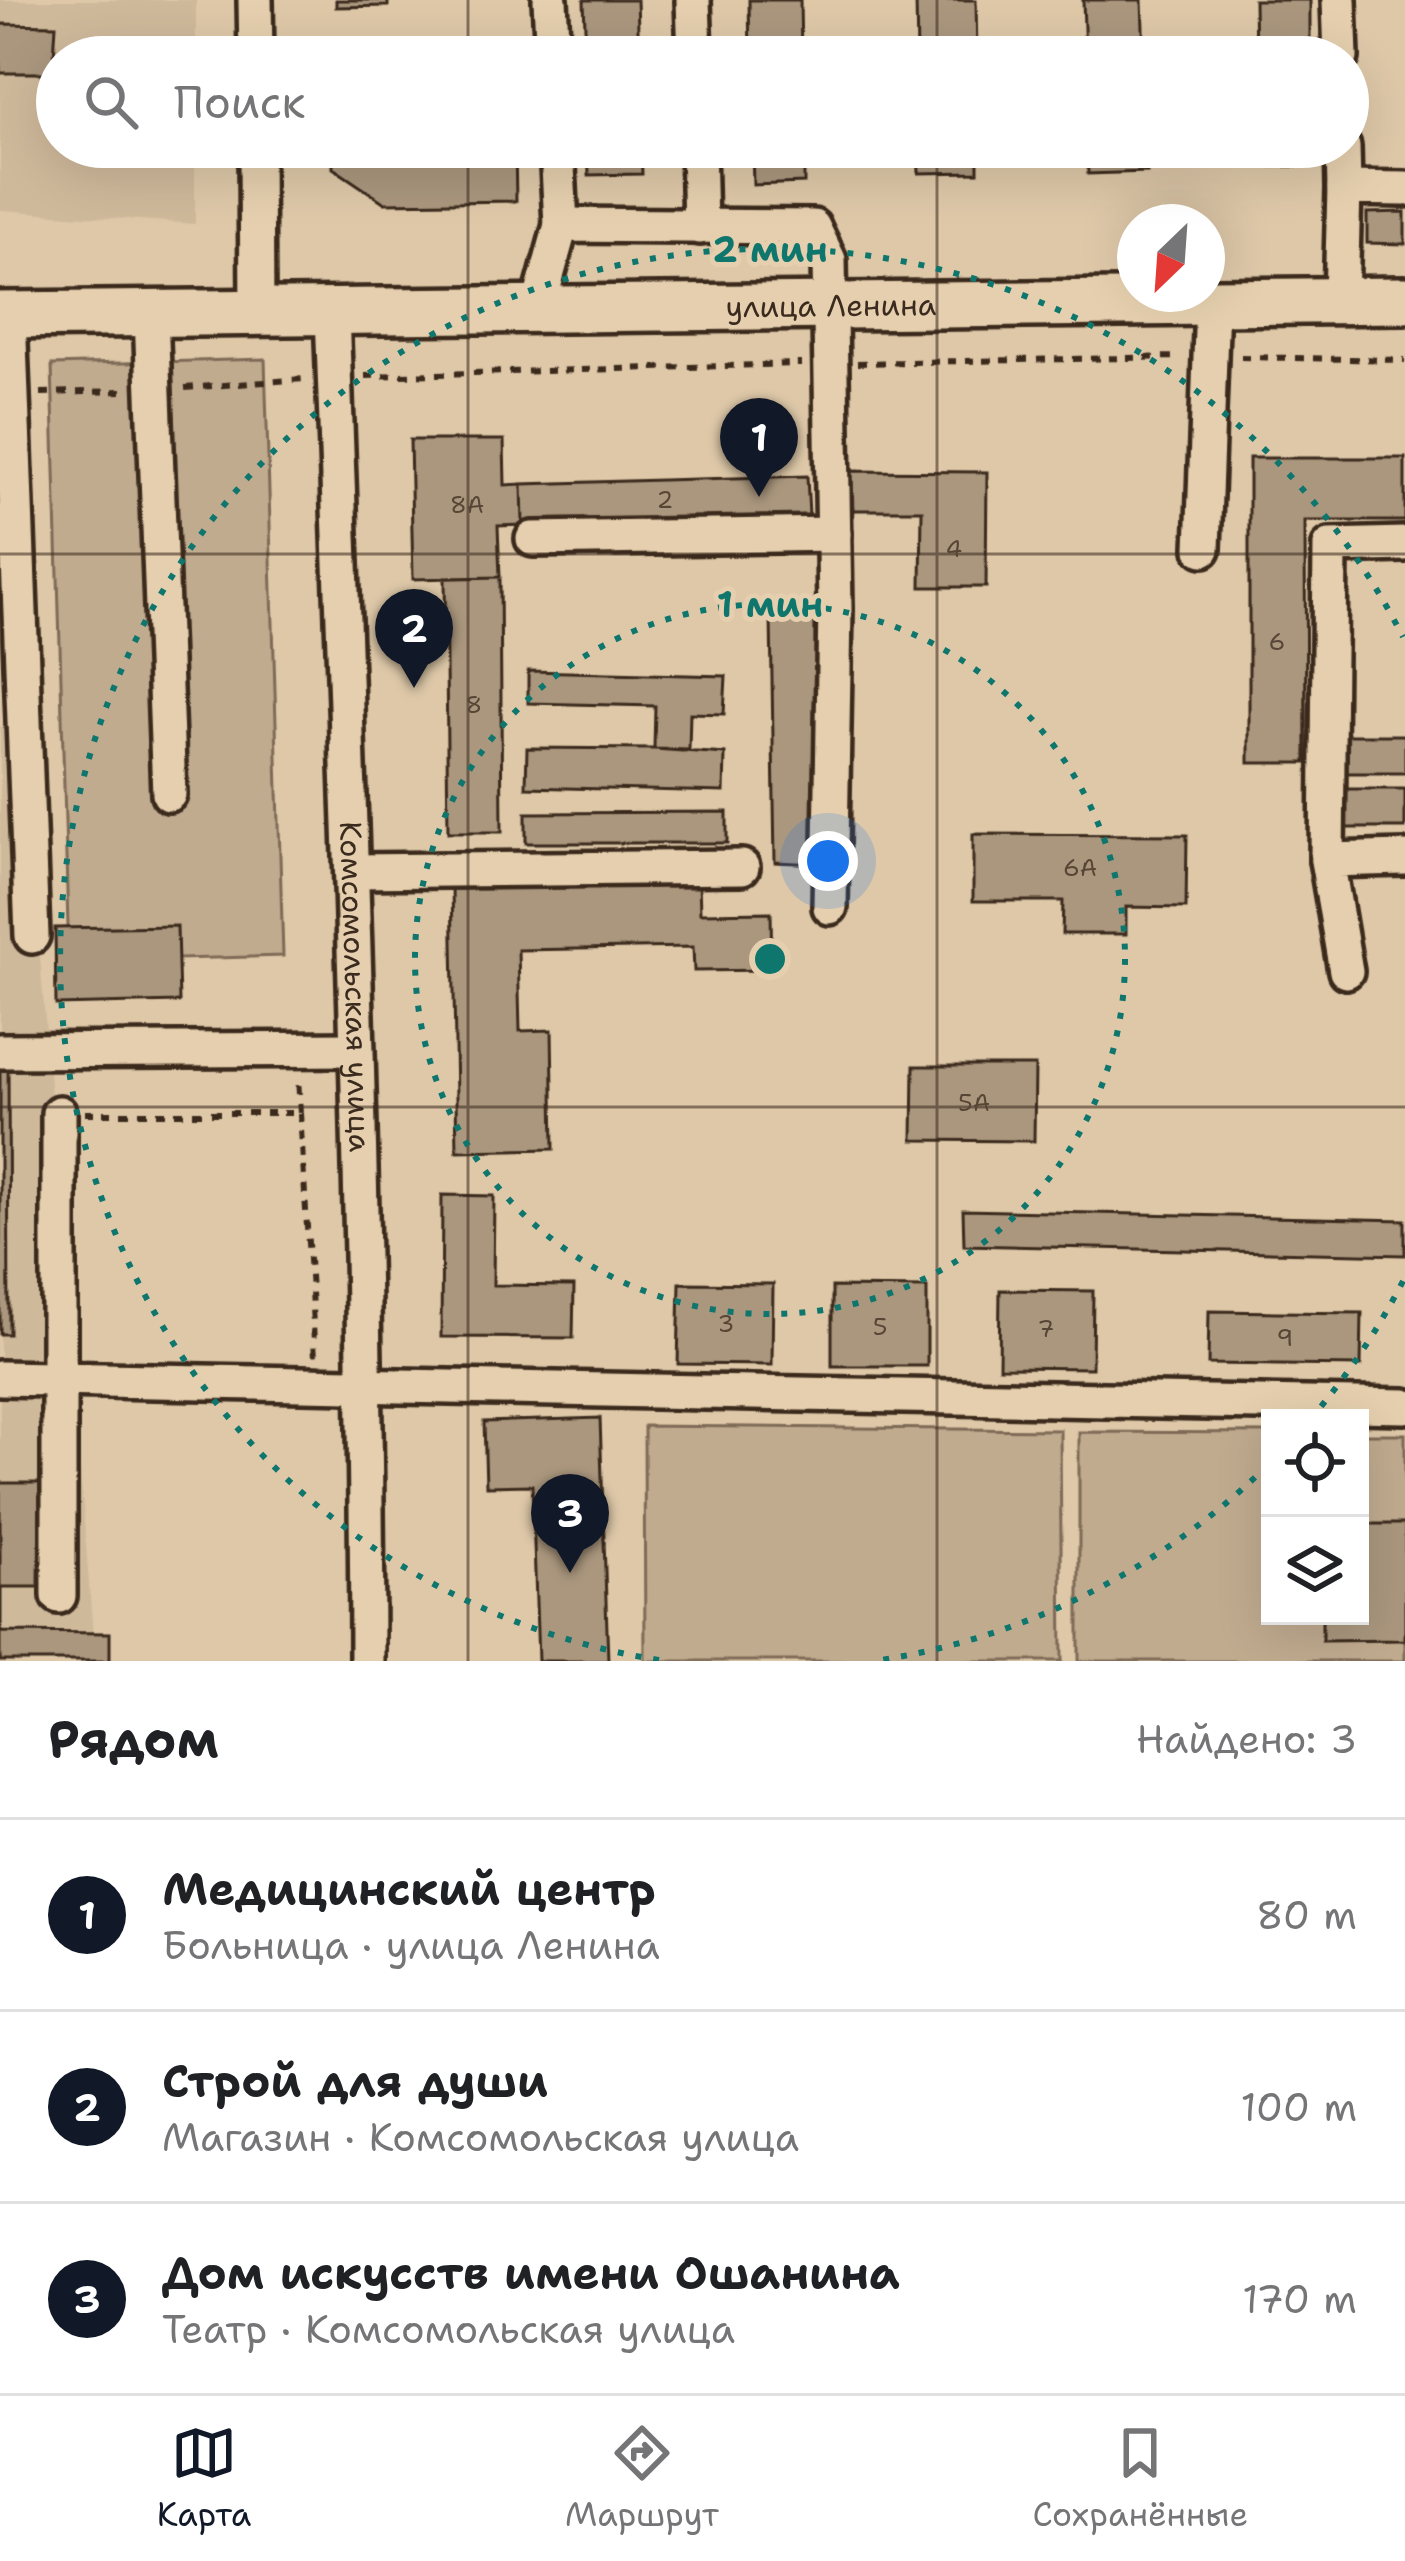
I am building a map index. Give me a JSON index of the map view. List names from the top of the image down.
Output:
{
  "streets": {
    "main road": ["улица Ленина"],
    "street": ["Комсомольская улица"]
  },
  "crossings": [
    ["улица Ленина", "Комсомольская улица"]
  ],
  "house_numbers": [
    "2",
    "8А",
    "4",
    "6",
    "8",
    "6А",
    "5А",
    "3",
    "5",
    "7",
    "9"
  ],
  "north": "bottom left",
  "page": {
    "search": "Поиск",
    "pins": ["1", "2", "3"],
    "heading": ["Рядом", "Найдено: 3"],
    "list": [
      {
        "mark": "1",
        "name": "Медицинский центр",
        "note": "Больница · улица Ленина",
        "value": "80 m"
      },
      {
        "mark": "2",
        "name": "Строй для души",
        "note": "Магазин · Комсомольская улица",
        "value": "100 m"
      },
      {
        "mark": "3",
        "name": "Дом искусств имени Ошанина",
        "note": "Театр · Комсомольская улица",
        "value": "170 m"
      }
    ],
    "nav": ["Карта", "Маршрут", "Сохранённые"]
  },
  "rings": ["2 мин", "1 мин"]
}
